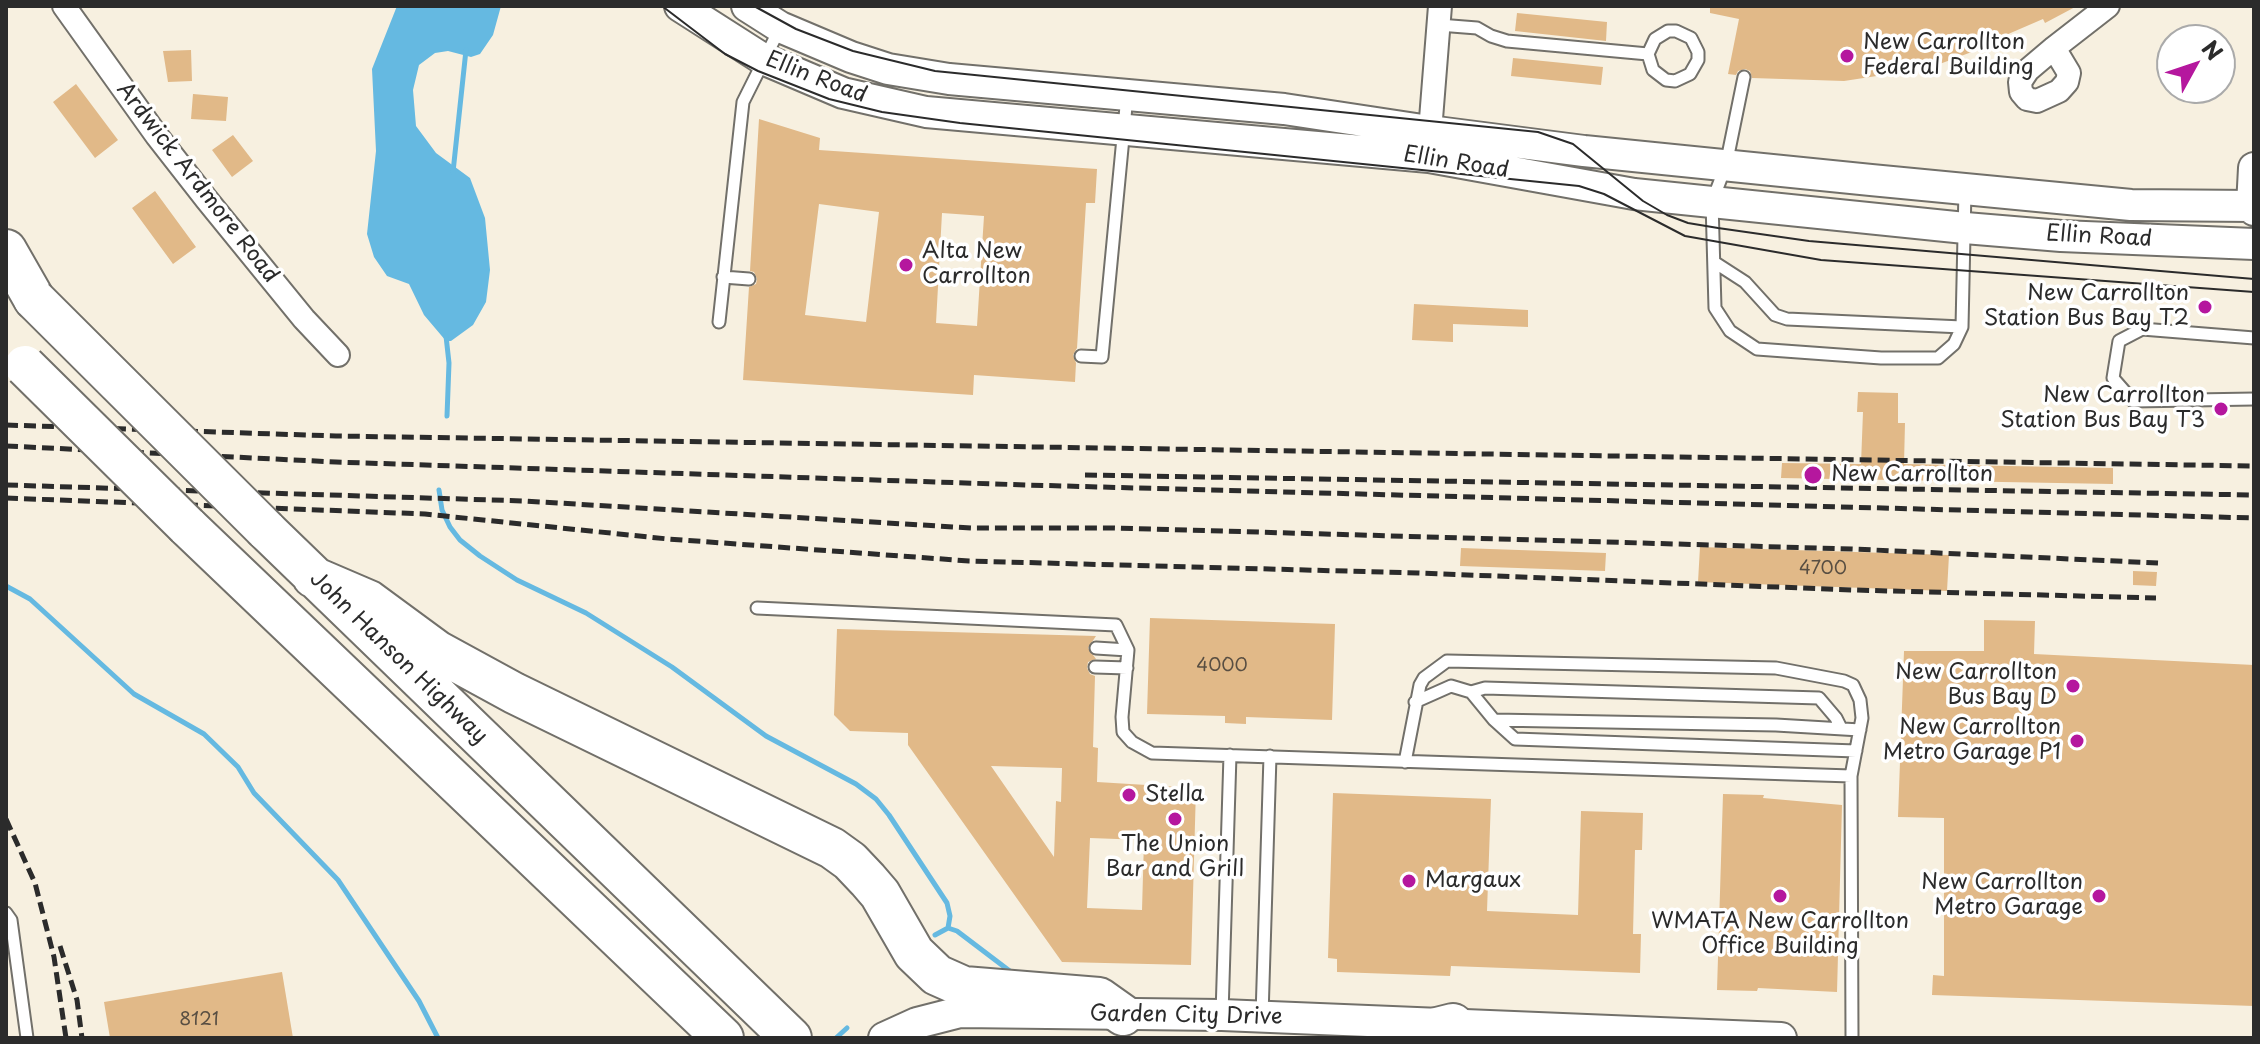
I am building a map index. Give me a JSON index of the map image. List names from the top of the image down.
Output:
{
  "streets": {
    "highway": ["John Hanson Highway"],
    "street": ["Ellin Road", "Ardwick Ardmore Road", "Garden City Drive"]
  },
  "places": [
    "New Carrollton Federal Building",
    "Alta New Carrollton",
    "New Carrollton Station Bus Bay T2",
    "New Carrollton Station Bus Bay T3",
    "New Carrollton",
    "New Carrollton Bus Bay D",
    "New Carrollton Metro Garage P1",
    "Stella",
    "The Union Bar and Grill",
    "Margaux",
    "WMATA New Carrollton Office Building",
    "New Carrollton Metro Garage"
  ],
  "house_numbers": ["4700", "4000", "8121"],
  "north": "top right"
}
